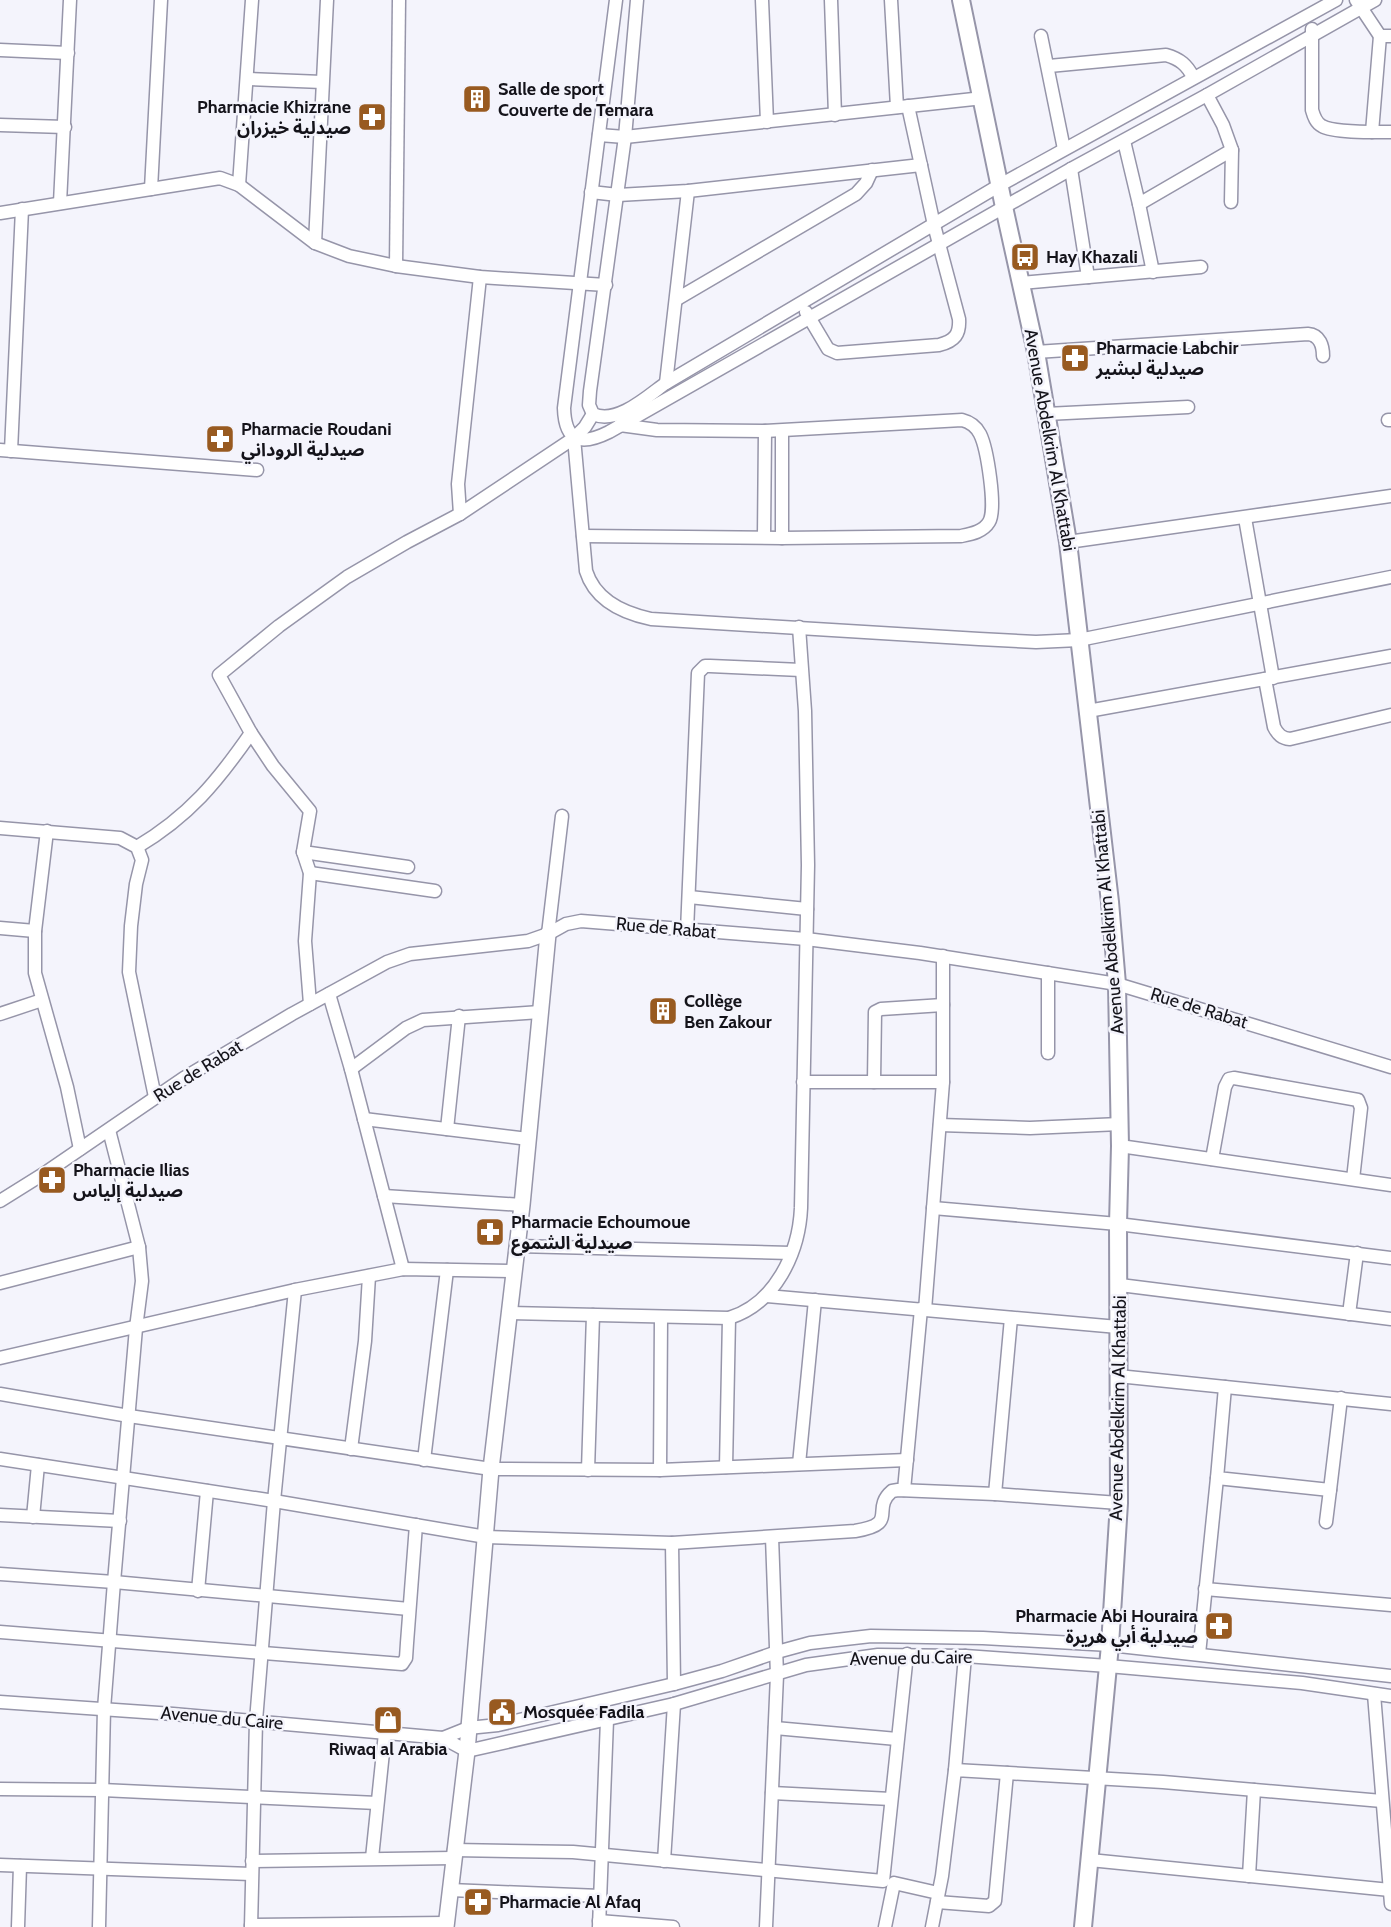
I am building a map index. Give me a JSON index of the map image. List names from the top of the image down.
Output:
{
  "streets": {
    "main road": ["Avenue Abdelkrim Al Khattabi"],
    "street": ["Rue de Rabat", "Avenue du Caire"]
  },
  "crossings": [
    ["Avenue Abdelkrim Al Khattabi", "Rue de Rabat"],
    ["Avenue Abdelkrim Al Khattabi", "Avenue du Caire"]
  ],
  "places": {
    "building": ["Salle de sport Couverte de Temara", "Collège Ben Zakour"],
    "pharmacy": [
      "Pharmacie Khizrane صيدلية خيزران",
      "Pharmacie Labchir صيدلية لبشير",
      "Pharmacie Roudani صيدلية الروداني",
      "Pharmacie Ilias صيدلية إلياس",
      "Pharmacie Echoumoue صيدلية الشموع",
      "Pharmacie Abi Houraira صيدلية أبي هريرة",
      "Pharmacie Al Afaq"
    ],
    "bus stop": ["Hay Khazali"],
    "public building": ["Mosquée Fadila"],
    "shop": ["Riwaq al Arabia"]
  }
}
